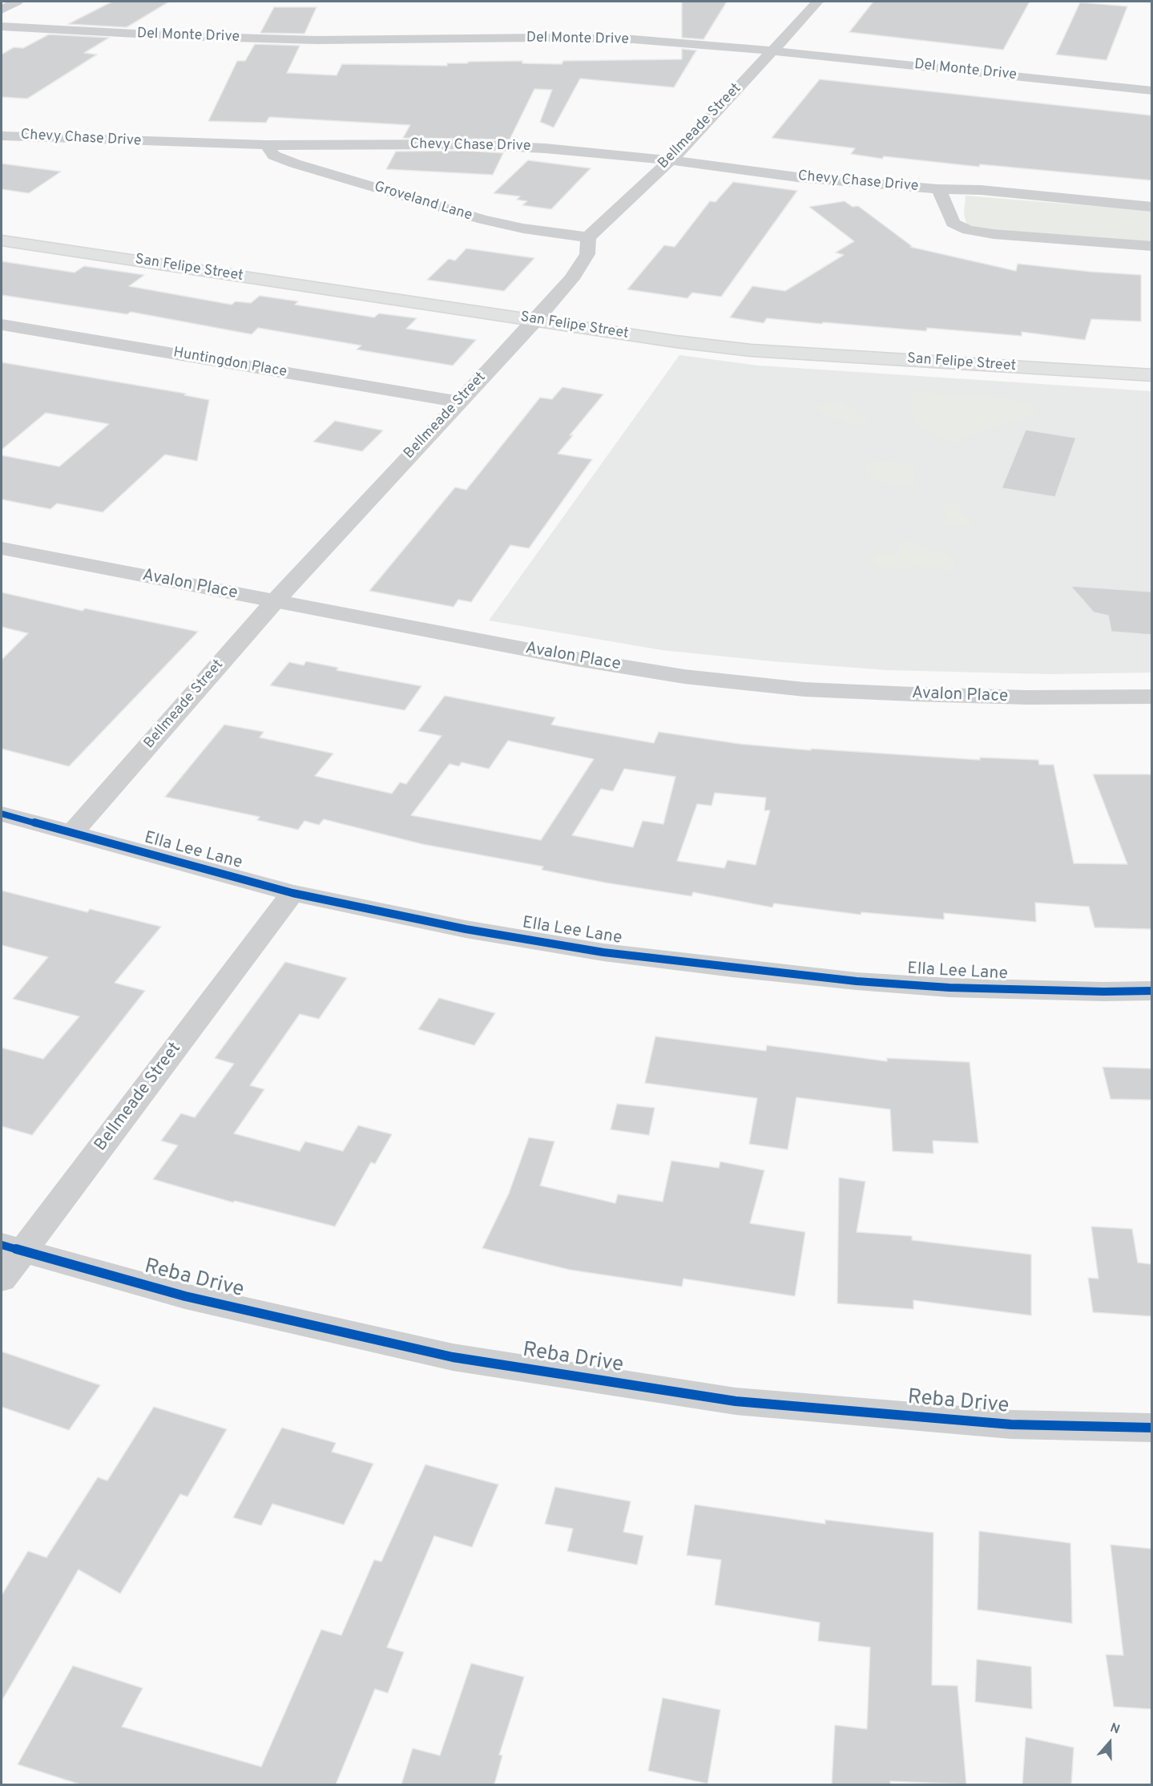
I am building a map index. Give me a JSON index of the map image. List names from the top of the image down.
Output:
{
  "streets": {
    "main road": ["San Felipe Street"],
    "street": [
      "Del Monte Drive",
      "Bellmeade Street",
      "Chevy Chase Drive",
      "Groveland Lane",
      "Huntingdon Place",
      "Avalon Place",
      "Ella Lee Lane",
      "Reba Drive"
    ]
  },
  "crossings": [
    ["Del Monte Drive", "Bellmeade Street"],
    ["Bellmeade Street", "Chevy Chase Drive"],
    ["Bellmeade Street", "Groveland Lane"],
    ["Bellmeade Street", "San Felipe Street"],
    ["Bellmeade Street", "Huntingdon Place"],
    ["Bellmeade Street", "Avalon Place"],
    ["Bellmeade Street", "Ella Lee Lane"],
    ["Bellmeade Street", "Reba Drive"],
    ["Chevy Chase Drive", "Groveland Lane"]
  ],
  "north": "top"
}
